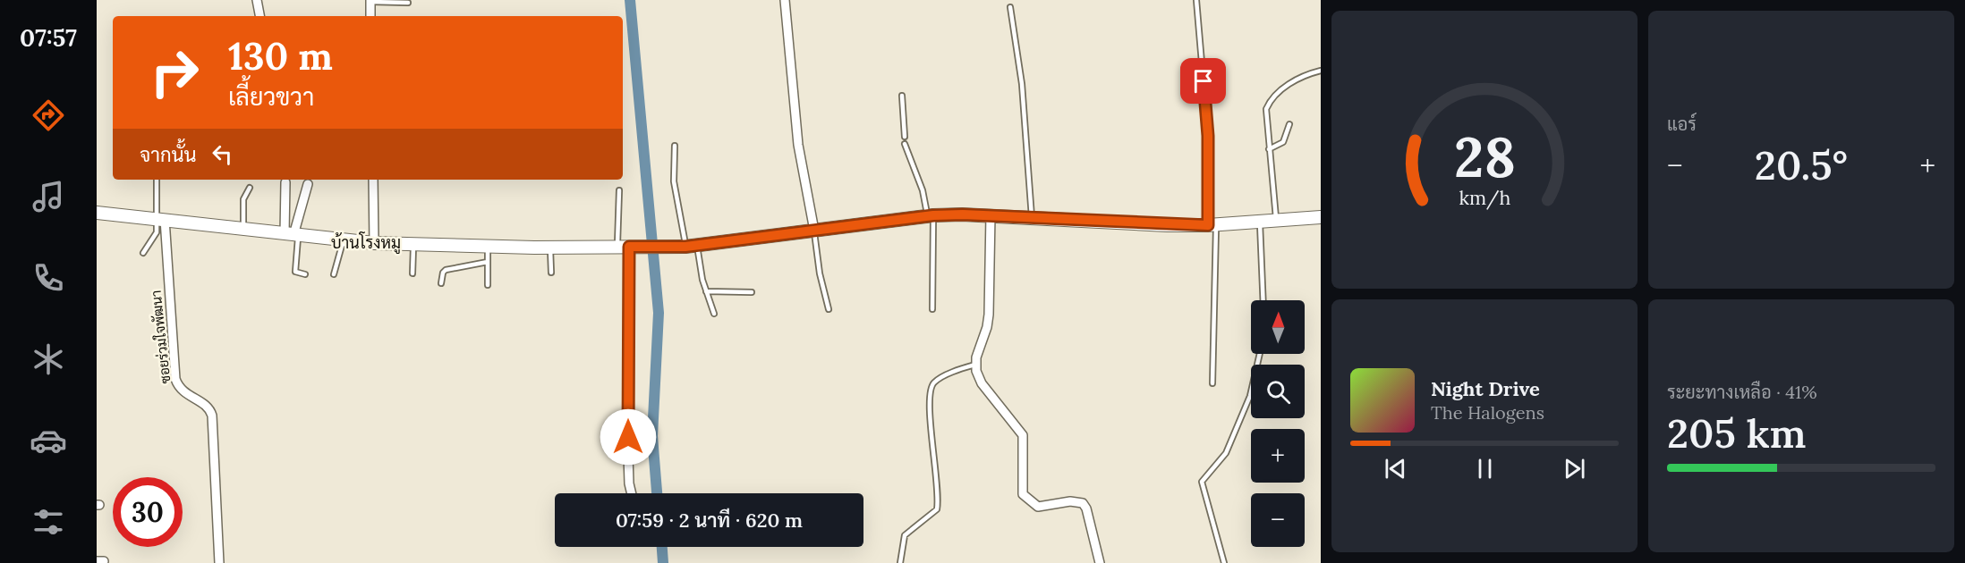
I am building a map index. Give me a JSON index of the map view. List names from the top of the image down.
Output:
{
  "streets": {
    "street": ["ซอยร่วมใจพัฒนา"]
  },
  "districts": ["บ้านโรงหมู"],
  "north": "top",
  "page": {
    "tabs": "07:57",
    "tile": [
      "แอร์",
      ["ระยะทางเหลือ · 41%", "205 km"]
    ],
    "turn": ["130 m", "เลี้ยวขวา"],
    "then": "จากนั้น",
    "heat": ["−", "20.5°", "+"],
    "map_buttons": ["+", "−"],
    "song": ["Night Drive", "The Halogens"],
    "limit": "30",
    "trip": "07:59 · 2 นาที · 620 m",
    "gauge": ["28", "km/h"]
  }
}
